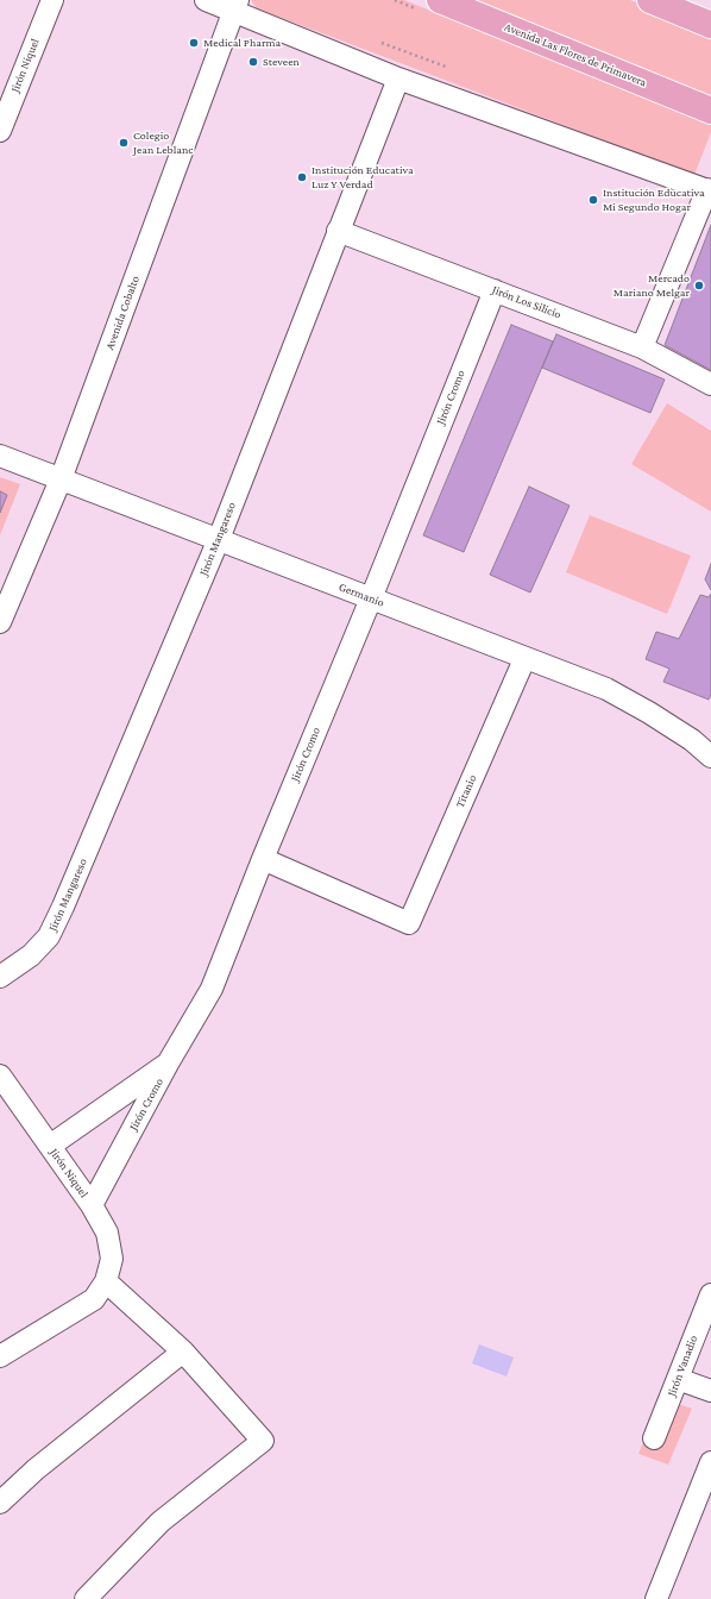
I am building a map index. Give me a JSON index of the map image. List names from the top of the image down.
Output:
{
  "streets": {
    "main road": ["Avenida Las Flores de Primavera"],
    "street": [
      "Jirón Niquel",
      "Jirón Los Silicio",
      "Avenida Cobalto",
      "Jirón Cromo",
      "Jirón Mangareso",
      "Germanio",
      "Titanio",
      "Jirón Vanadio"
    ]
  },
  "crossings": [
    ["Jirón Niquel", "Jirón Cromo"],
    ["Jirón Los Silicio", "Jirón Cromo"],
    ["Jirón Los Silicio", "Jirón Mangareso"],
    ["Avenida Cobalto", "Germanio"],
    ["Jirón Cromo", "Germanio"],
    ["Jirón Cromo", "Titanio"],
    ["Jirón Mangareso", "Germanio"],
    ["Germanio", "Titanio"]
  ],
  "places": [
    "Medical Pharma",
    "Steveen",
    "Colegio Jean Leblanc",
    "Institución Educativa Luz Y Verdad",
    "Institución Educativa Mi Segundo Hogar",
    "Mercado Mariano Melgar"
  ]
}
